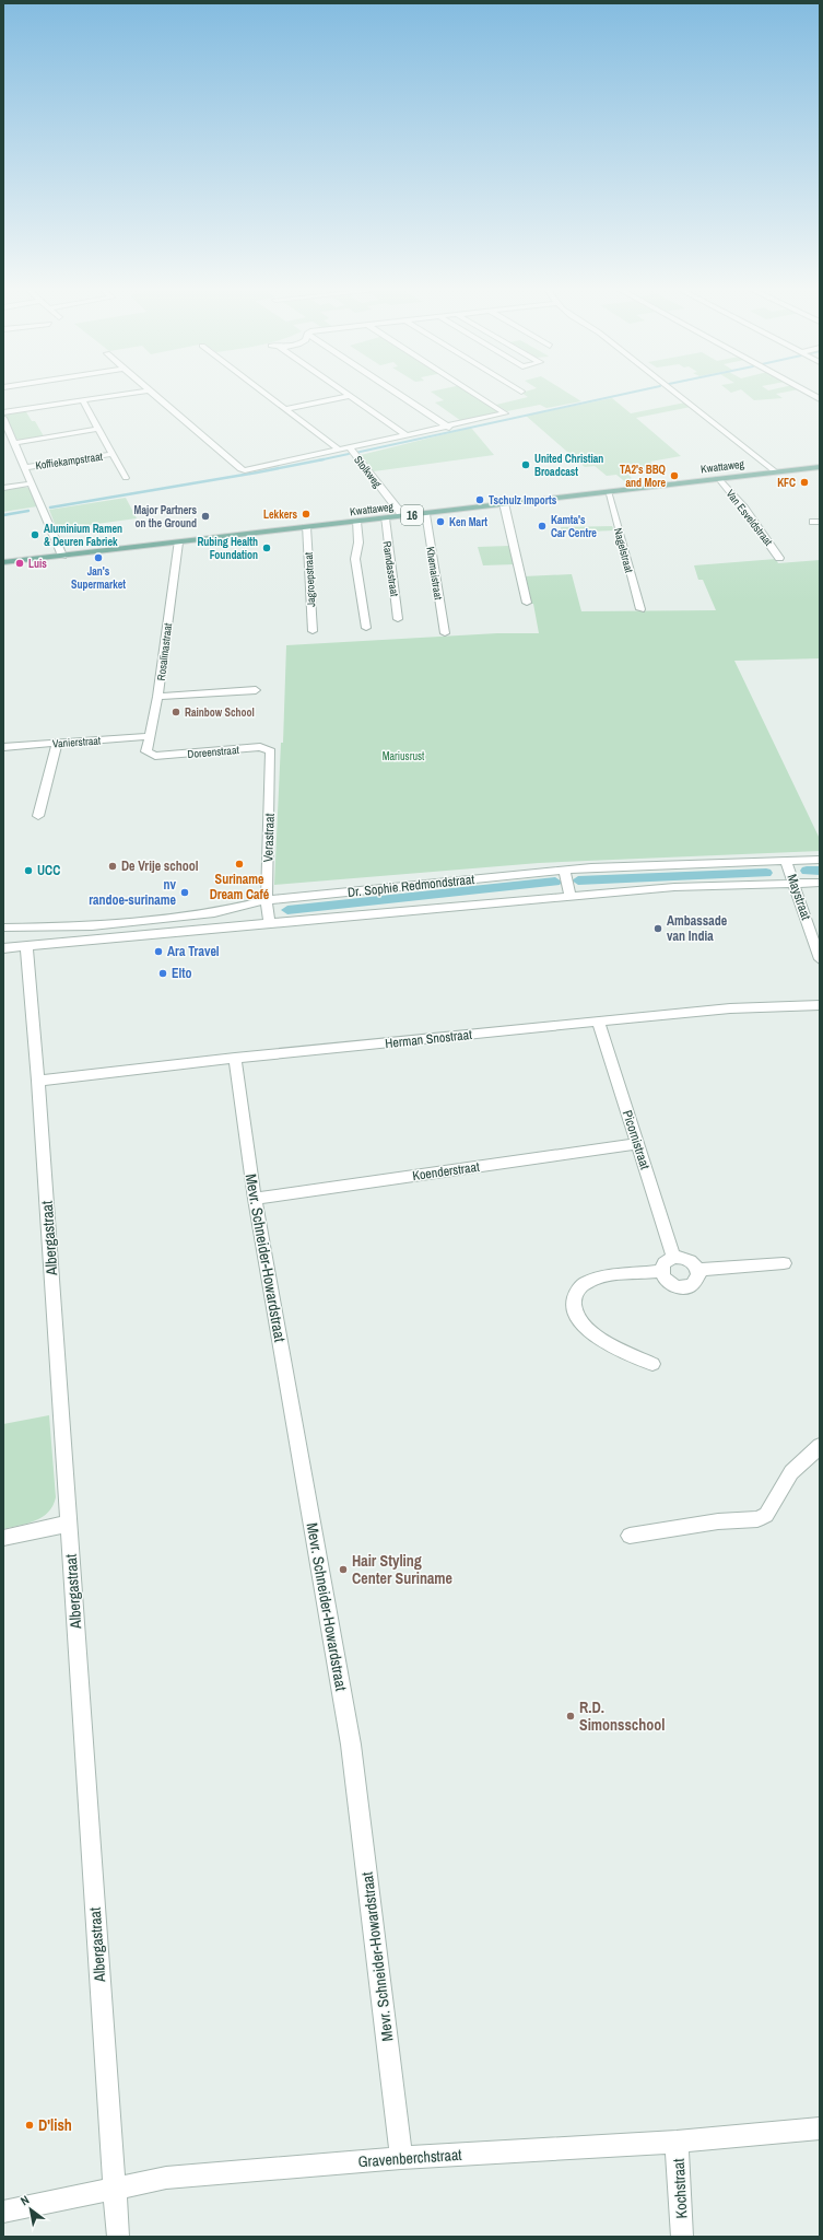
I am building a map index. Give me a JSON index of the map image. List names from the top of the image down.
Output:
{
  "streets": {
    "main road": ["Kwattaweg", "16"],
    "street": [
      "Koffiekampstraat",
      "Stolkweg",
      "Van Esveldstraat",
      "Nagelstraat",
      "Ramdasstraat",
      "Khemaistraat",
      "Jagroepstraat",
      "Rosalinastraat",
      "Vanierstraat",
      "Doreenstraat",
      "Verastraat",
      "Dr. Sophie Redmondstraat",
      "Maystraat",
      "Herman Snostraat",
      "Picornistraat",
      "Koenderstraat",
      "Albergastraat",
      "Mevr. Schneider-Howardstraat",
      "Gravenberchstraat",
      "Kochstraat"
    ]
  },
  "crossings": [
    ["Kwattaweg", "Stolkweg"],
    ["Kwattaweg", "Van Esveldstraat"],
    ["Kwattaweg", "Nagelstraat"],
    ["Kwattaweg", "Ramdasstraat"],
    ["Kwattaweg", "Khemaistraat"],
    ["Kwattaweg", "Jagroepstraat"],
    ["Kwattaweg", "Rosalinastraat"],
    ["Rosalinastraat", "Vanierstraat"],
    ["Rosalinastraat", "Doreenstraat"],
    ["Doreenstraat", "Verastraat"],
    ["Verastraat", "Dr. Sophie Redmondstraat"],
    ["Dr. Sophie Redmondstraat", "Maystraat"],
    ["Dr. Sophie Redmondstraat", "Albergastraat"],
    ["Herman Snostraat", "Picornistraat"],
    ["Herman Snostraat", "Albergastraat"],
    ["Herman Snostraat", "Mevr. Schneider-Howardstraat"],
    ["Picornistraat", "Koenderstraat"],
    ["Koenderstraat", "Mevr. Schneider-Howardstraat"],
    ["Albergastraat", "Gravenberchstraat"],
    ["Mevr. Schneider-Howardstraat", "Gravenberchstraat"],
    ["Gravenberchstraat", "Kochstraat"]
  ],
  "parks": ["Mariusrust"],
  "places": [
    "United Christian Broadcast",
    "TA2's BBQ and More",
    "KFC",
    "Tschulz Imports",
    "Lekkers",
    "Major Partners on the Ground",
    "Ken Mart",
    "Kamta's Car Centre",
    "Aluminium Ramen & Deuren Fabriek",
    "Rubing Health Foundation",
    "Jan's Supermarket",
    "Luis",
    "Rainbow School",
    "Suriname Dream Café",
    "De Vrije school",
    "UCC",
    "nv randoe-suriname",
    "Ambassade van India",
    "Ara Travel",
    "Elto",
    "Hair Styling Center Suriname",
    "R.D. Simonsschool",
    "D'lish"
  ],
  "north": "top left"
}
